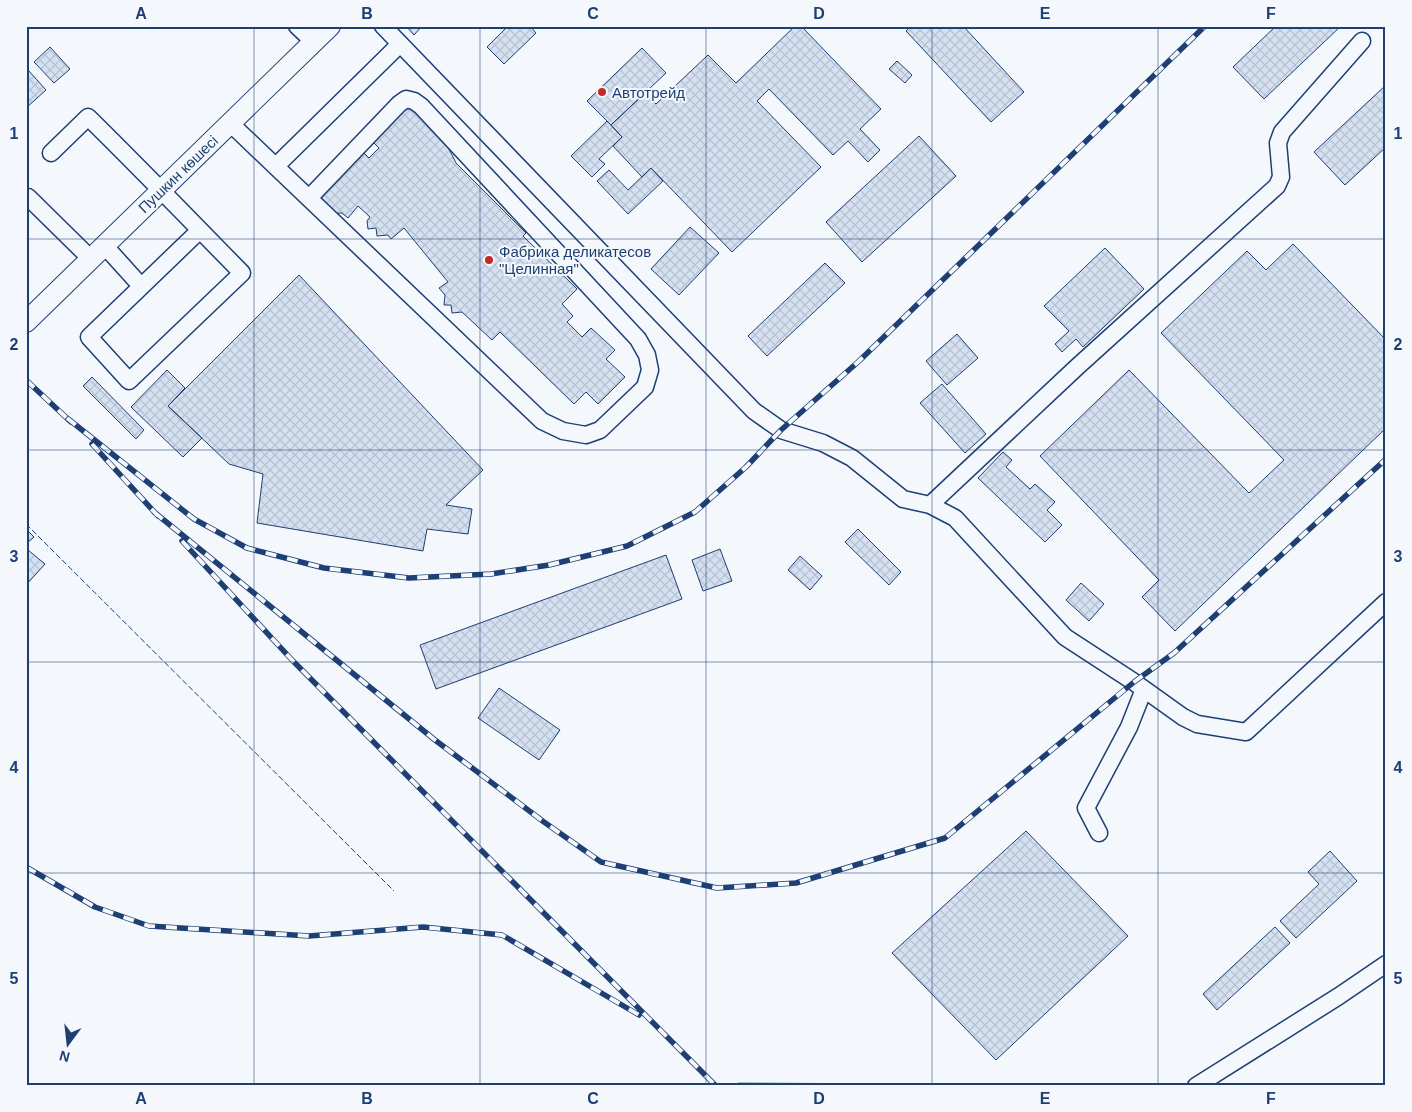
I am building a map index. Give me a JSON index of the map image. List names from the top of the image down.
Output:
{
  "streets": {
    "main road": ["Пушкин көшесі"]
  },
  "places": ["Автотрейд", "Фабрика деликатесов \"Целинная\""],
  "north": "bottom",
  "grid": {
    "columns": [
      "A",
      "B",
      "C",
      "D",
      "E",
      "F"
    ],
    "rows": [
      "1",
      "2",
      "3",
      "4",
      "5"
    ]
  }
}
